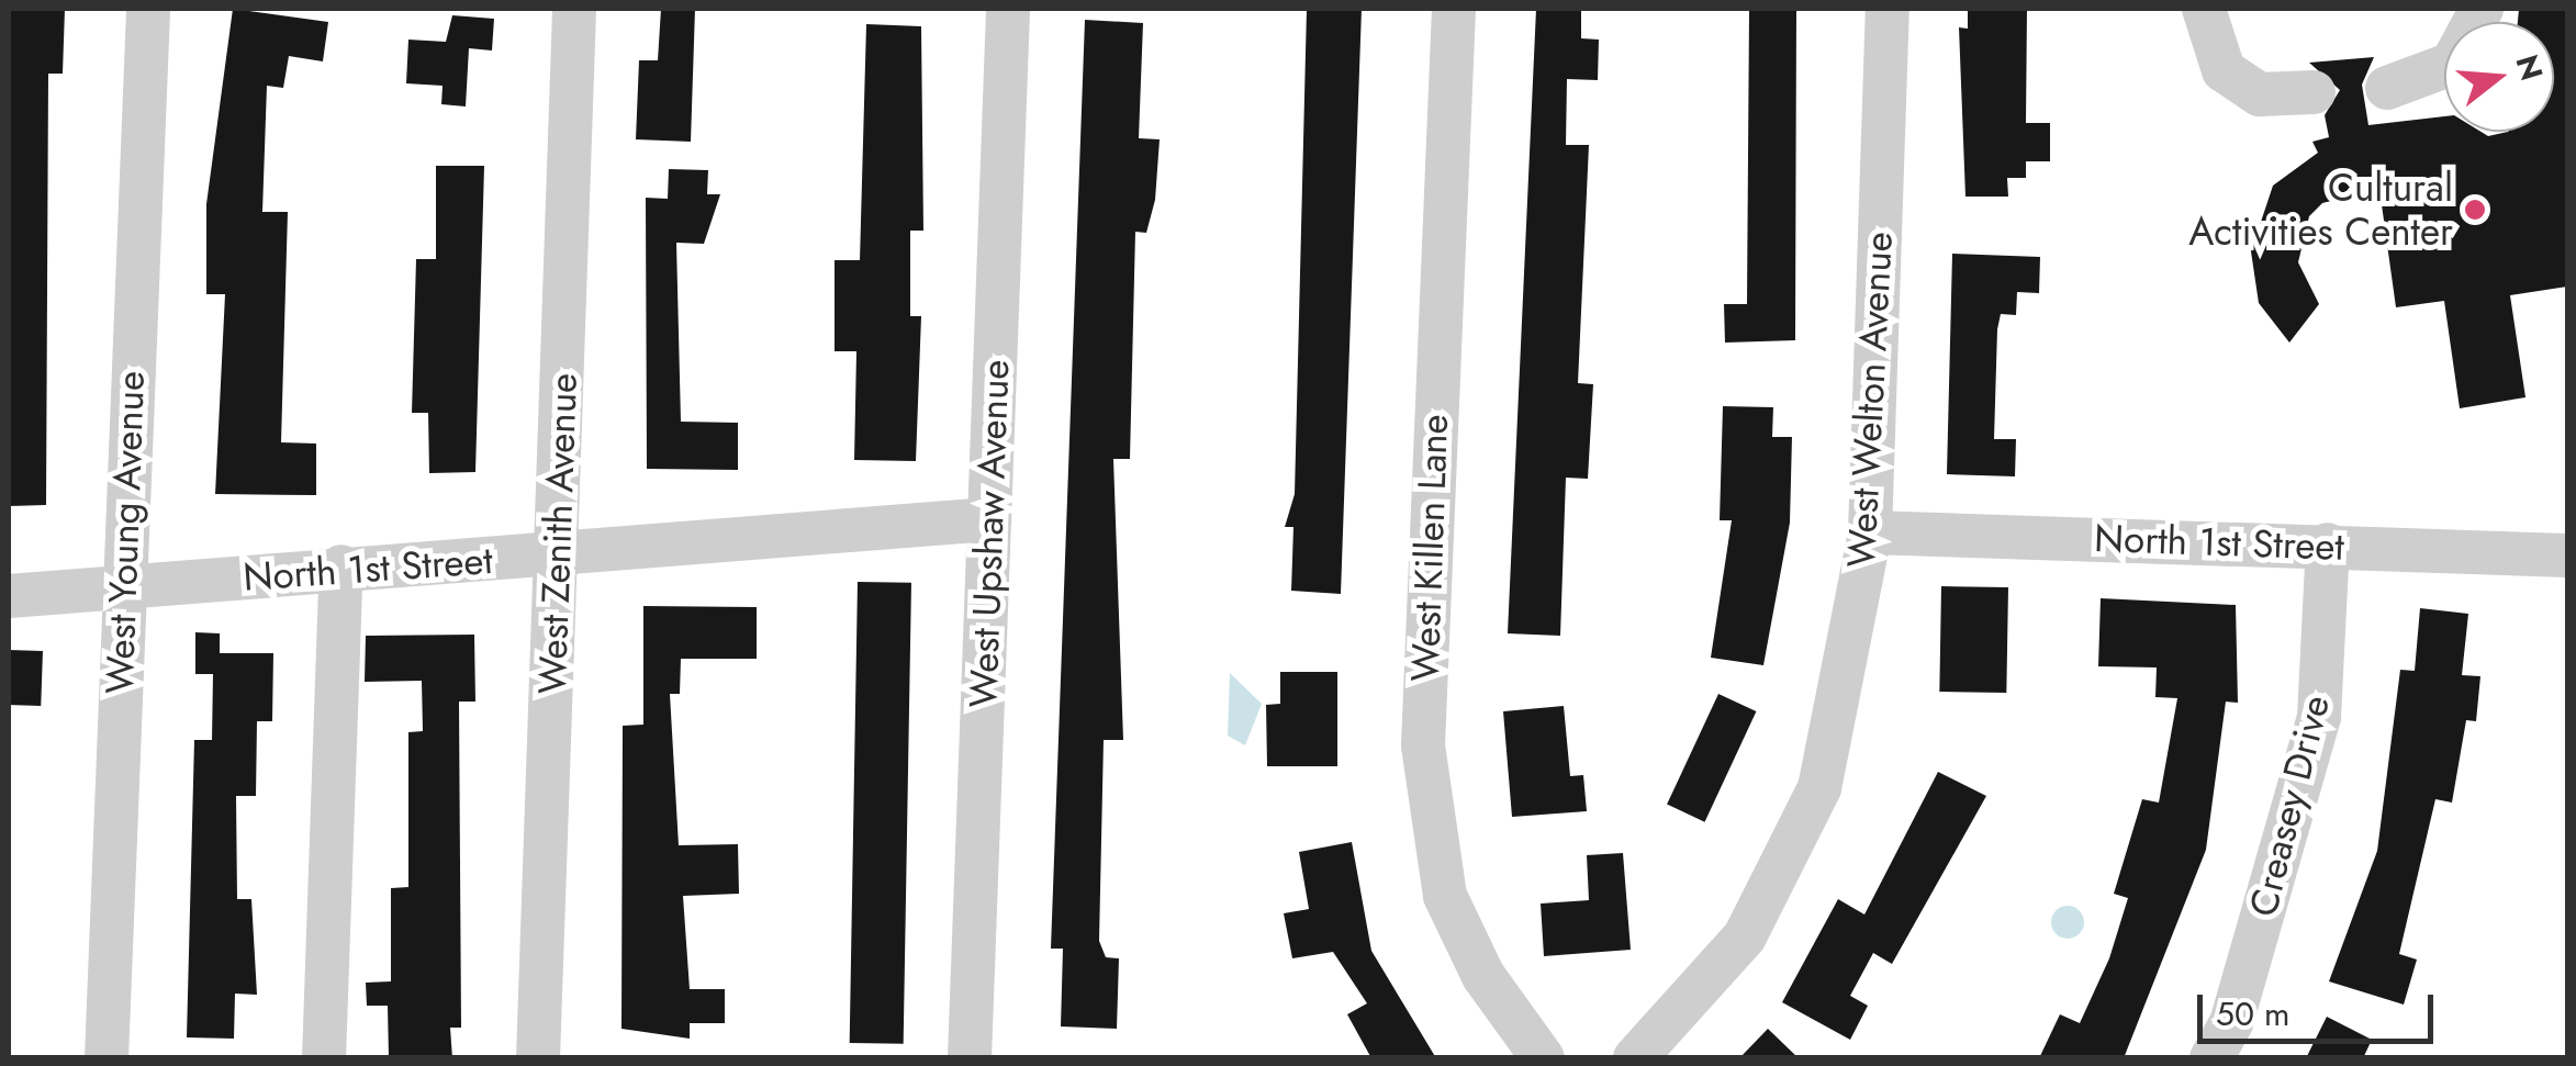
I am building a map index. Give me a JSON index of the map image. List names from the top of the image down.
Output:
{
  "streets": {
    "street": [
      "West Welton Avenue",
      "West Young Avenue",
      "West Zenith Avenue",
      "West Upshaw Avenue",
      "North 1st Street",
      "West Killen Lane",
      "Creasey Drive"
    ]
  },
  "crossings": [
    ["West Welton Avenue", "North 1st Street"],
    ["West Young Avenue", "North 1st Street"],
    ["West Zenith Avenue", "North 1st Street"],
    ["West Upshaw Avenue", "North 1st Street"],
    ["North 1st Street", "Creasey Drive"]
  ],
  "places": ["Cultural Activities Center"],
  "scale_bar": "50 m",
  "north": "right"
}
